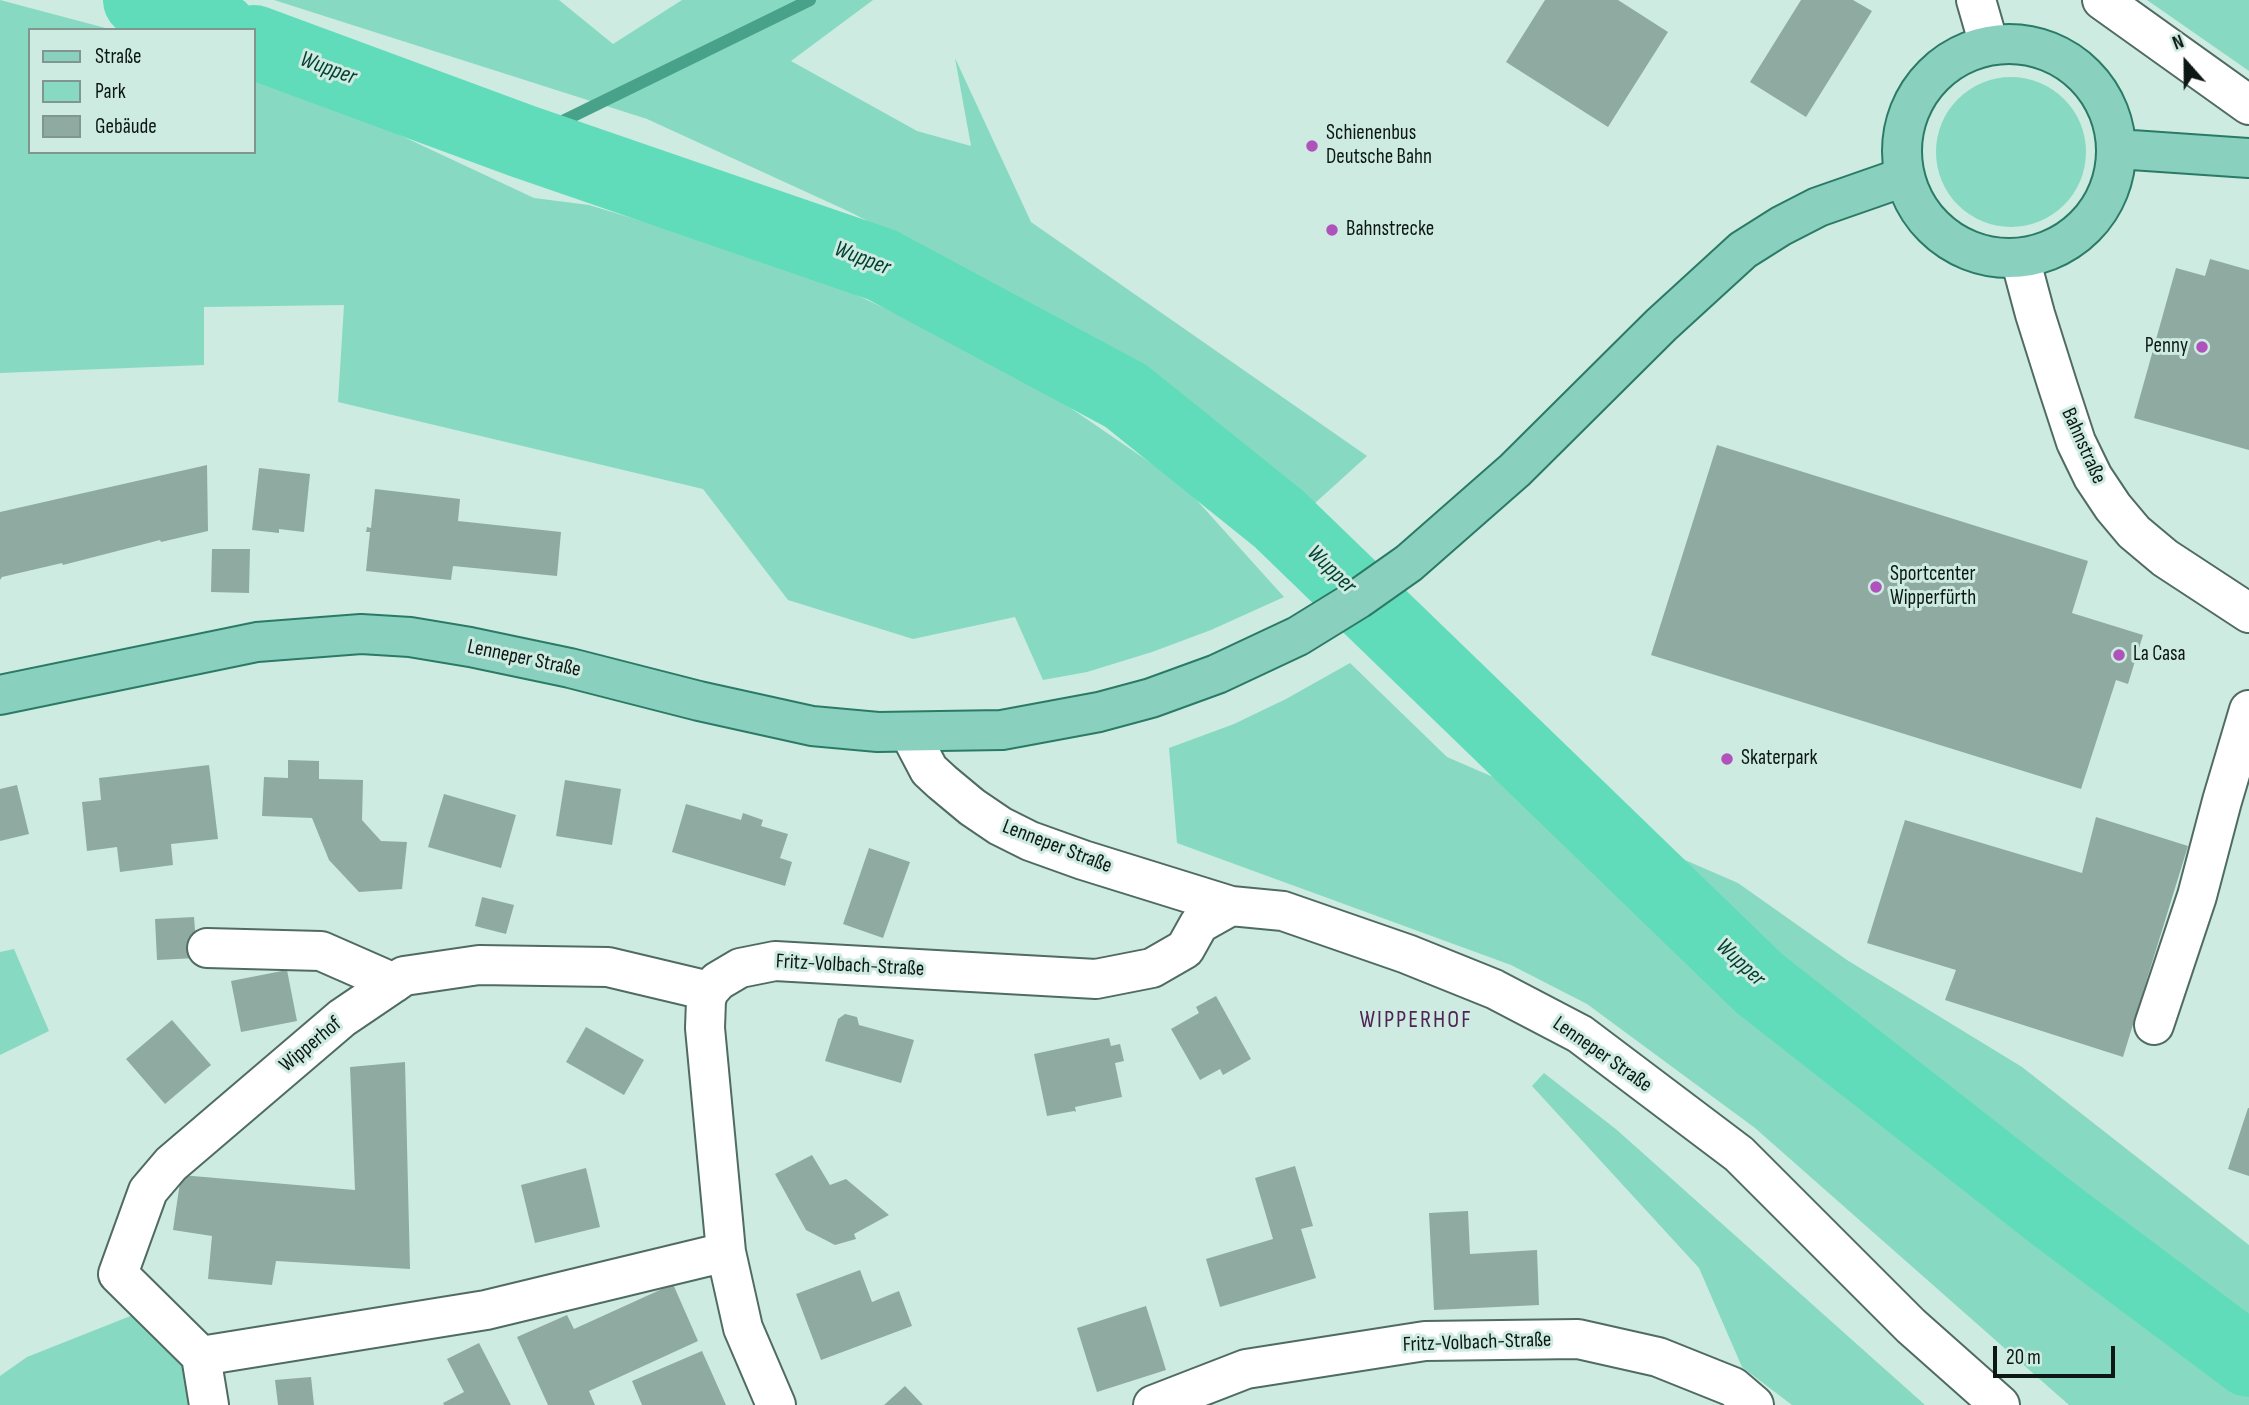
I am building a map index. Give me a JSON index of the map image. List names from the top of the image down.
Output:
{
  "streets": {
    "main road": ["Lenneper Straße"],
    "street": ["Bahnstraße", "Fritz-Volbach-Straße", "Wipperhof"]
  },
  "crossings": [
    ["Lenneper Straße", "Fritz-Volbach-Straße"],
    ["Fritz-Volbach-Straße", "Wipperhof"]
  ],
  "districts": ["WIPPERHOF"],
  "water": ["Wupper"],
  "places": [
    "Schienenbus Deutsche Bahn",
    "Bahnstrecke",
    "Penny",
    "Sportcenter Wipperfürth",
    "La Casa",
    "Skaterpark"
  ],
  "legend": ["Straße", "Park", "Gebäude"],
  "scale_bar": "20 m",
  "north": "top"
}
